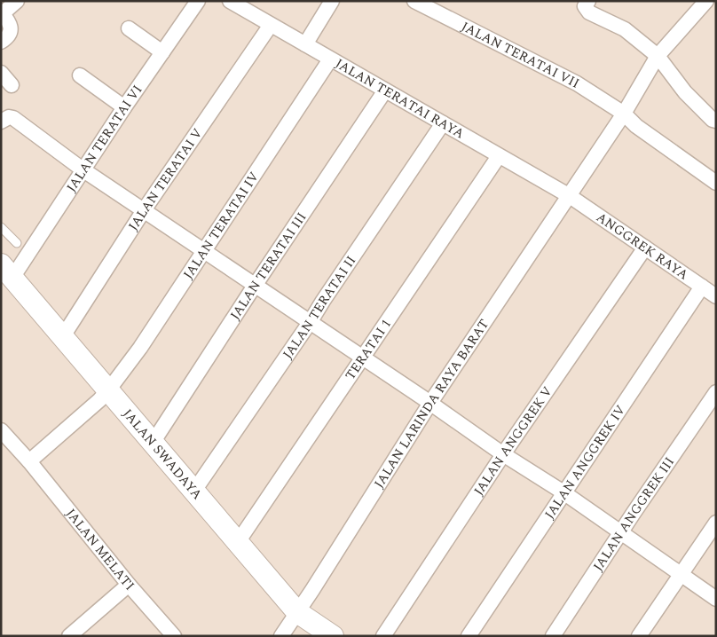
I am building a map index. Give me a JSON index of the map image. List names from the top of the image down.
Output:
{
  "streets": {
    "street": [
      "JALAN TERATAI VII",
      "JALAN TERATAI RAYA",
      "JALAN TERATAI VI",
      "JALAN TERATAI V",
      "JALAN TERATAI IV",
      "ANGGREK RAYA",
      "JALAN TERATAI III",
      "JALAN TERATAI II",
      "TERATAI 1",
      "JALAN LARINDA RAYA BARAT",
      "JALAN ANGGREK V",
      "JALAN SWADAYA",
      "JALAN ANGGREK IV",
      "JALAN ANGGREK III",
      "JALAN MELATI"
    ]
  },
  "crossings": [
    ["JALAN TERATAI VII", "JALAN LARINDA RAYA BARAT"],
    ["JALAN TERATAI RAYA", "JALAN TERATAI V"],
    ["JALAN TERATAI RAYA", "JALAN TERATAI IV"],
    ["JALAN TERATAI RAYA", "ANGGREK RAYA"],
    ["JALAN TERATAI RAYA", "JALAN TERATAI III"],
    ["JALAN TERATAI RAYA", "JALAN TERATAI II"],
    ["JALAN TERATAI RAYA", "TERATAI 1"],
    ["JALAN TERATAI RAYA", "JALAN LARINDA RAYA BARAT"],
    ["JALAN TERATAI VI", "JALAN SWADAYA"],
    ["JALAN TERATAI V", "JALAN SWADAYA"],
    ["JALAN TERATAI IV", "JALAN SWADAYA"],
    ["ANGGREK RAYA", "JALAN LARINDA RAYA BARAT"],
    ["ANGGREK RAYA", "JALAN ANGGREK V"],
    ["ANGGREK RAYA", "JALAN ANGGREK IV"],
    ["JALAN TERATAI III", "JALAN SWADAYA"],
    ["JALAN TERATAI II", "JALAN SWADAYA"],
    ["TERATAI 1", "JALAN SWADAYA"],
    ["JALAN LARINDA RAYA BARAT", "JALAN SWADAYA"]
  ]
}
